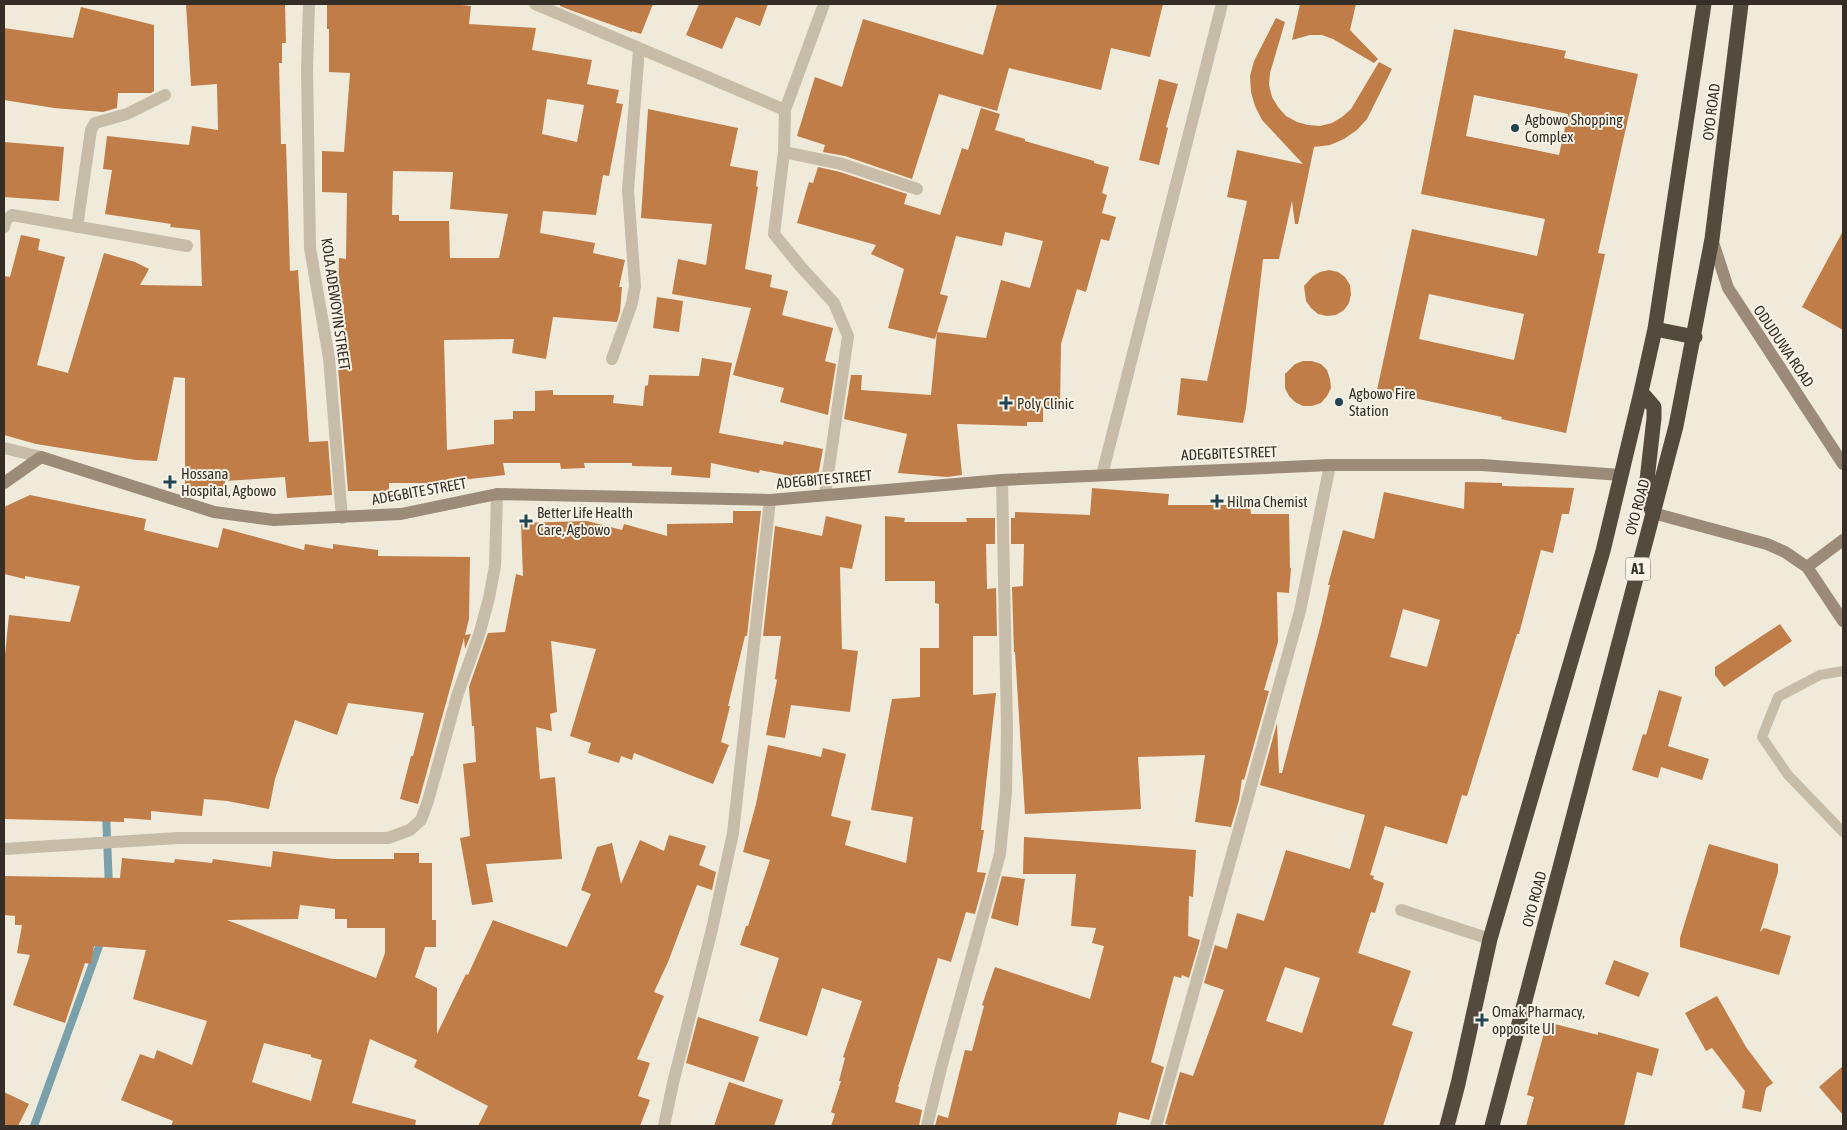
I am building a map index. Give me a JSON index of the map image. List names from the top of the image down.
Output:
{
  "streets": {
    "highway": ["OYO ROAD", "A1"],
    "street": ["KOLA ADEWOYIN STREET", "ODUDUWA ROAD", "ADEGBITE STREET"]
  },
  "crossings": [
    ["OYO ROAD", "ODUDUWA ROAD"],
    ["OYO ROAD", "ADEGBITE STREET"],
    ["KOLA ADEWOYIN STREET", "ADEGBITE STREET"]
  ],
  "places": {
    "other": ["Agbowo Shopping Complex", "Agbowo Fire Station"],
    "health": [
      "Poly Clinic",
      "Hossana Hospital, Agbowo",
      "Hilma Chemist",
      "Better Life Health Care, Agbowo",
      "Omak Pharmacy, opposite UI"
    ]
  }
}
